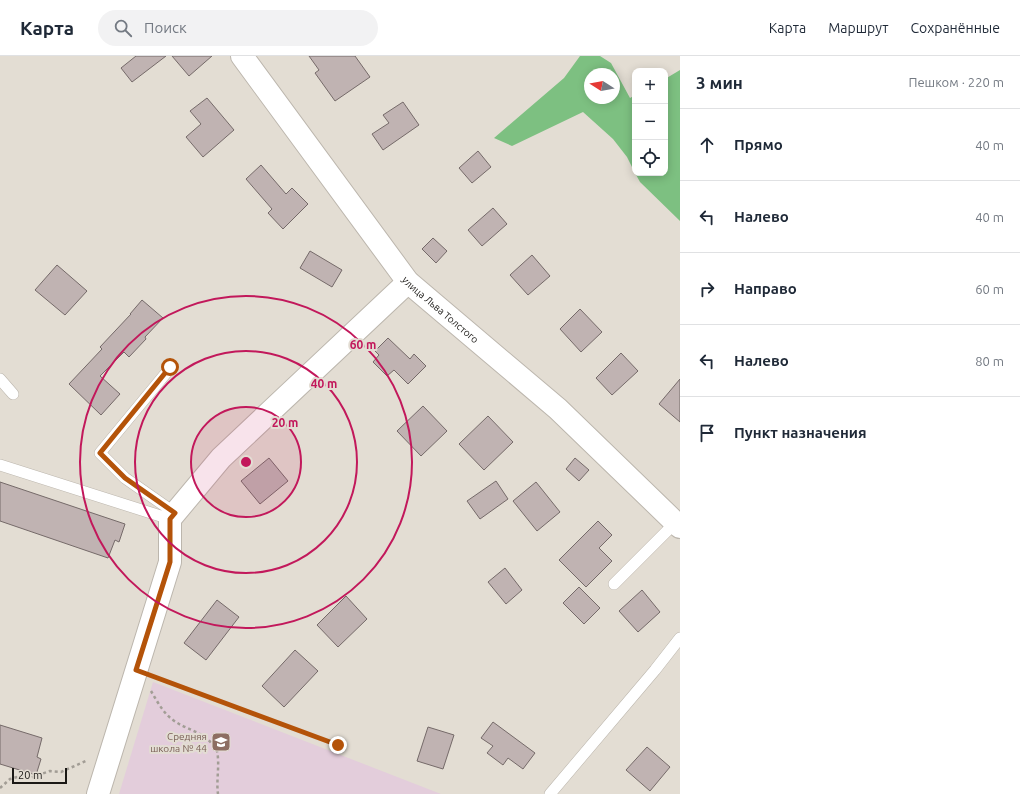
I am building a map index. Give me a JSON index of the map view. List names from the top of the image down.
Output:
{
  "streets": {
    "street": ["улица Льва Толстого"]
  },
  "places": {
    "school or university": ["Средняя школа № 44"]
  },
  "scale_bar": "20 m",
  "north": "left",
  "page": {
    "header": "Карта",
    "search": "Поиск",
    "nav": ["Карта", "Маршрут", "Сохранённые"],
    "heading": ["3 мин", "Пешком · 220 m"],
    "map_buttons": ["+", "−"],
    "list": [
      ["Прямо", "40 m"],
      ["Налево", "40 m"],
      ["Направо", "60 m"],
      ["Налево", "80 m"],
      "Пункт назначения"
    ],
    "scale": "20 m"
  },
  "rings": ["60 m", "40 m", "20 m"]
}
